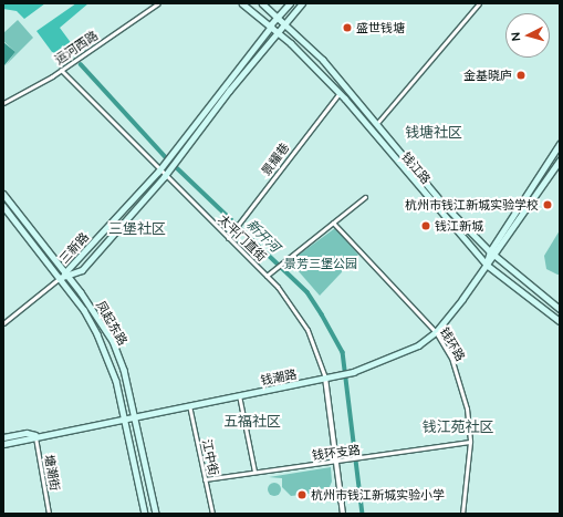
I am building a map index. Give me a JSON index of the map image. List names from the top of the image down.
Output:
{
  "streets": {
    "main road": [
      "钱江路",
      "三新路",
      "凤起东路",
      "钱潮路"
    ],
    "street": [
      "运河西路",
      "景耀巷",
      "太平门直街",
      "钱环路",
      "钱环支路",
      "江中街",
      "塘潮街"
    ]
  },
  "crossings": [
    ["运河西路", "太平门直街"],
    ["景耀巷", "钱江路"],
    ["景耀巷", "太平门直街"],
    ["钱江路", "三新路"],
    ["钱江路", "钱潮路"],
    ["太平门直街", "三新路"],
    ["太平门直街", "钱潮路"],
    ["太平门直街", "钱环支路"],
    ["三新路", "凤起东路"],
    ["凤起东路", "钱潮路"],
    ["钱环路", "钱潮路"],
    ["钱环路", "钱环支路"],
    ["钱潮路", "江中街"],
    ["钱潮路", "塘潮街"],
    ["钱环支路", "江中街"]
  ],
  "districts": [
    "钱塘社区",
    "三堡社区",
    "五福社区",
    "钱江苑社区"
  ],
  "water": ["新开河"],
  "parks": ["景芳三堡公园"],
  "places": [
    "盛世钱塘",
    "金基晓庐",
    "杭州市钱江新城实验学校",
    "钱江新城",
    "杭州市钱江新城实验小学"
  ],
  "north": "left"
}
